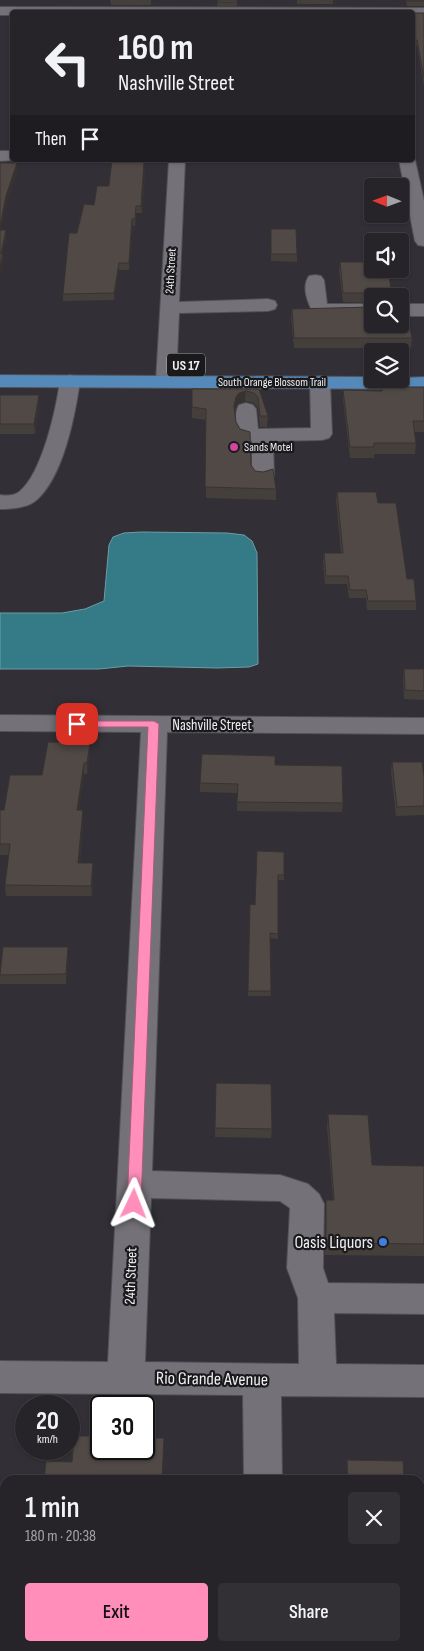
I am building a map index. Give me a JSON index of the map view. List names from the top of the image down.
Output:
{
  "streets": {
    "main road": ["US 17", "South Orange Blossom Trail"],
    "street": ["24th Street", "Nashville Street", "Rio Grande Avenue"]
  },
  "crossings": [
    ["24th Street", "South Orange Blossom Trail"],
    ["24th Street", "Nashville Street"],
    ["24th Street", "Rio Grande Avenue"]
  ],
  "places": ["Sands Motel", "Oasis Liquors"],
  "north": "left",
  "page": {
    "turn": ["160 m", "Nashville Street"],
    "then": "Then",
    "speed": "20 km/h",
    "limit": "30",
    "heading": ["1 min", "180 m · 20:38"],
    "buttons": ["Exit", "Share"]
  }
}
